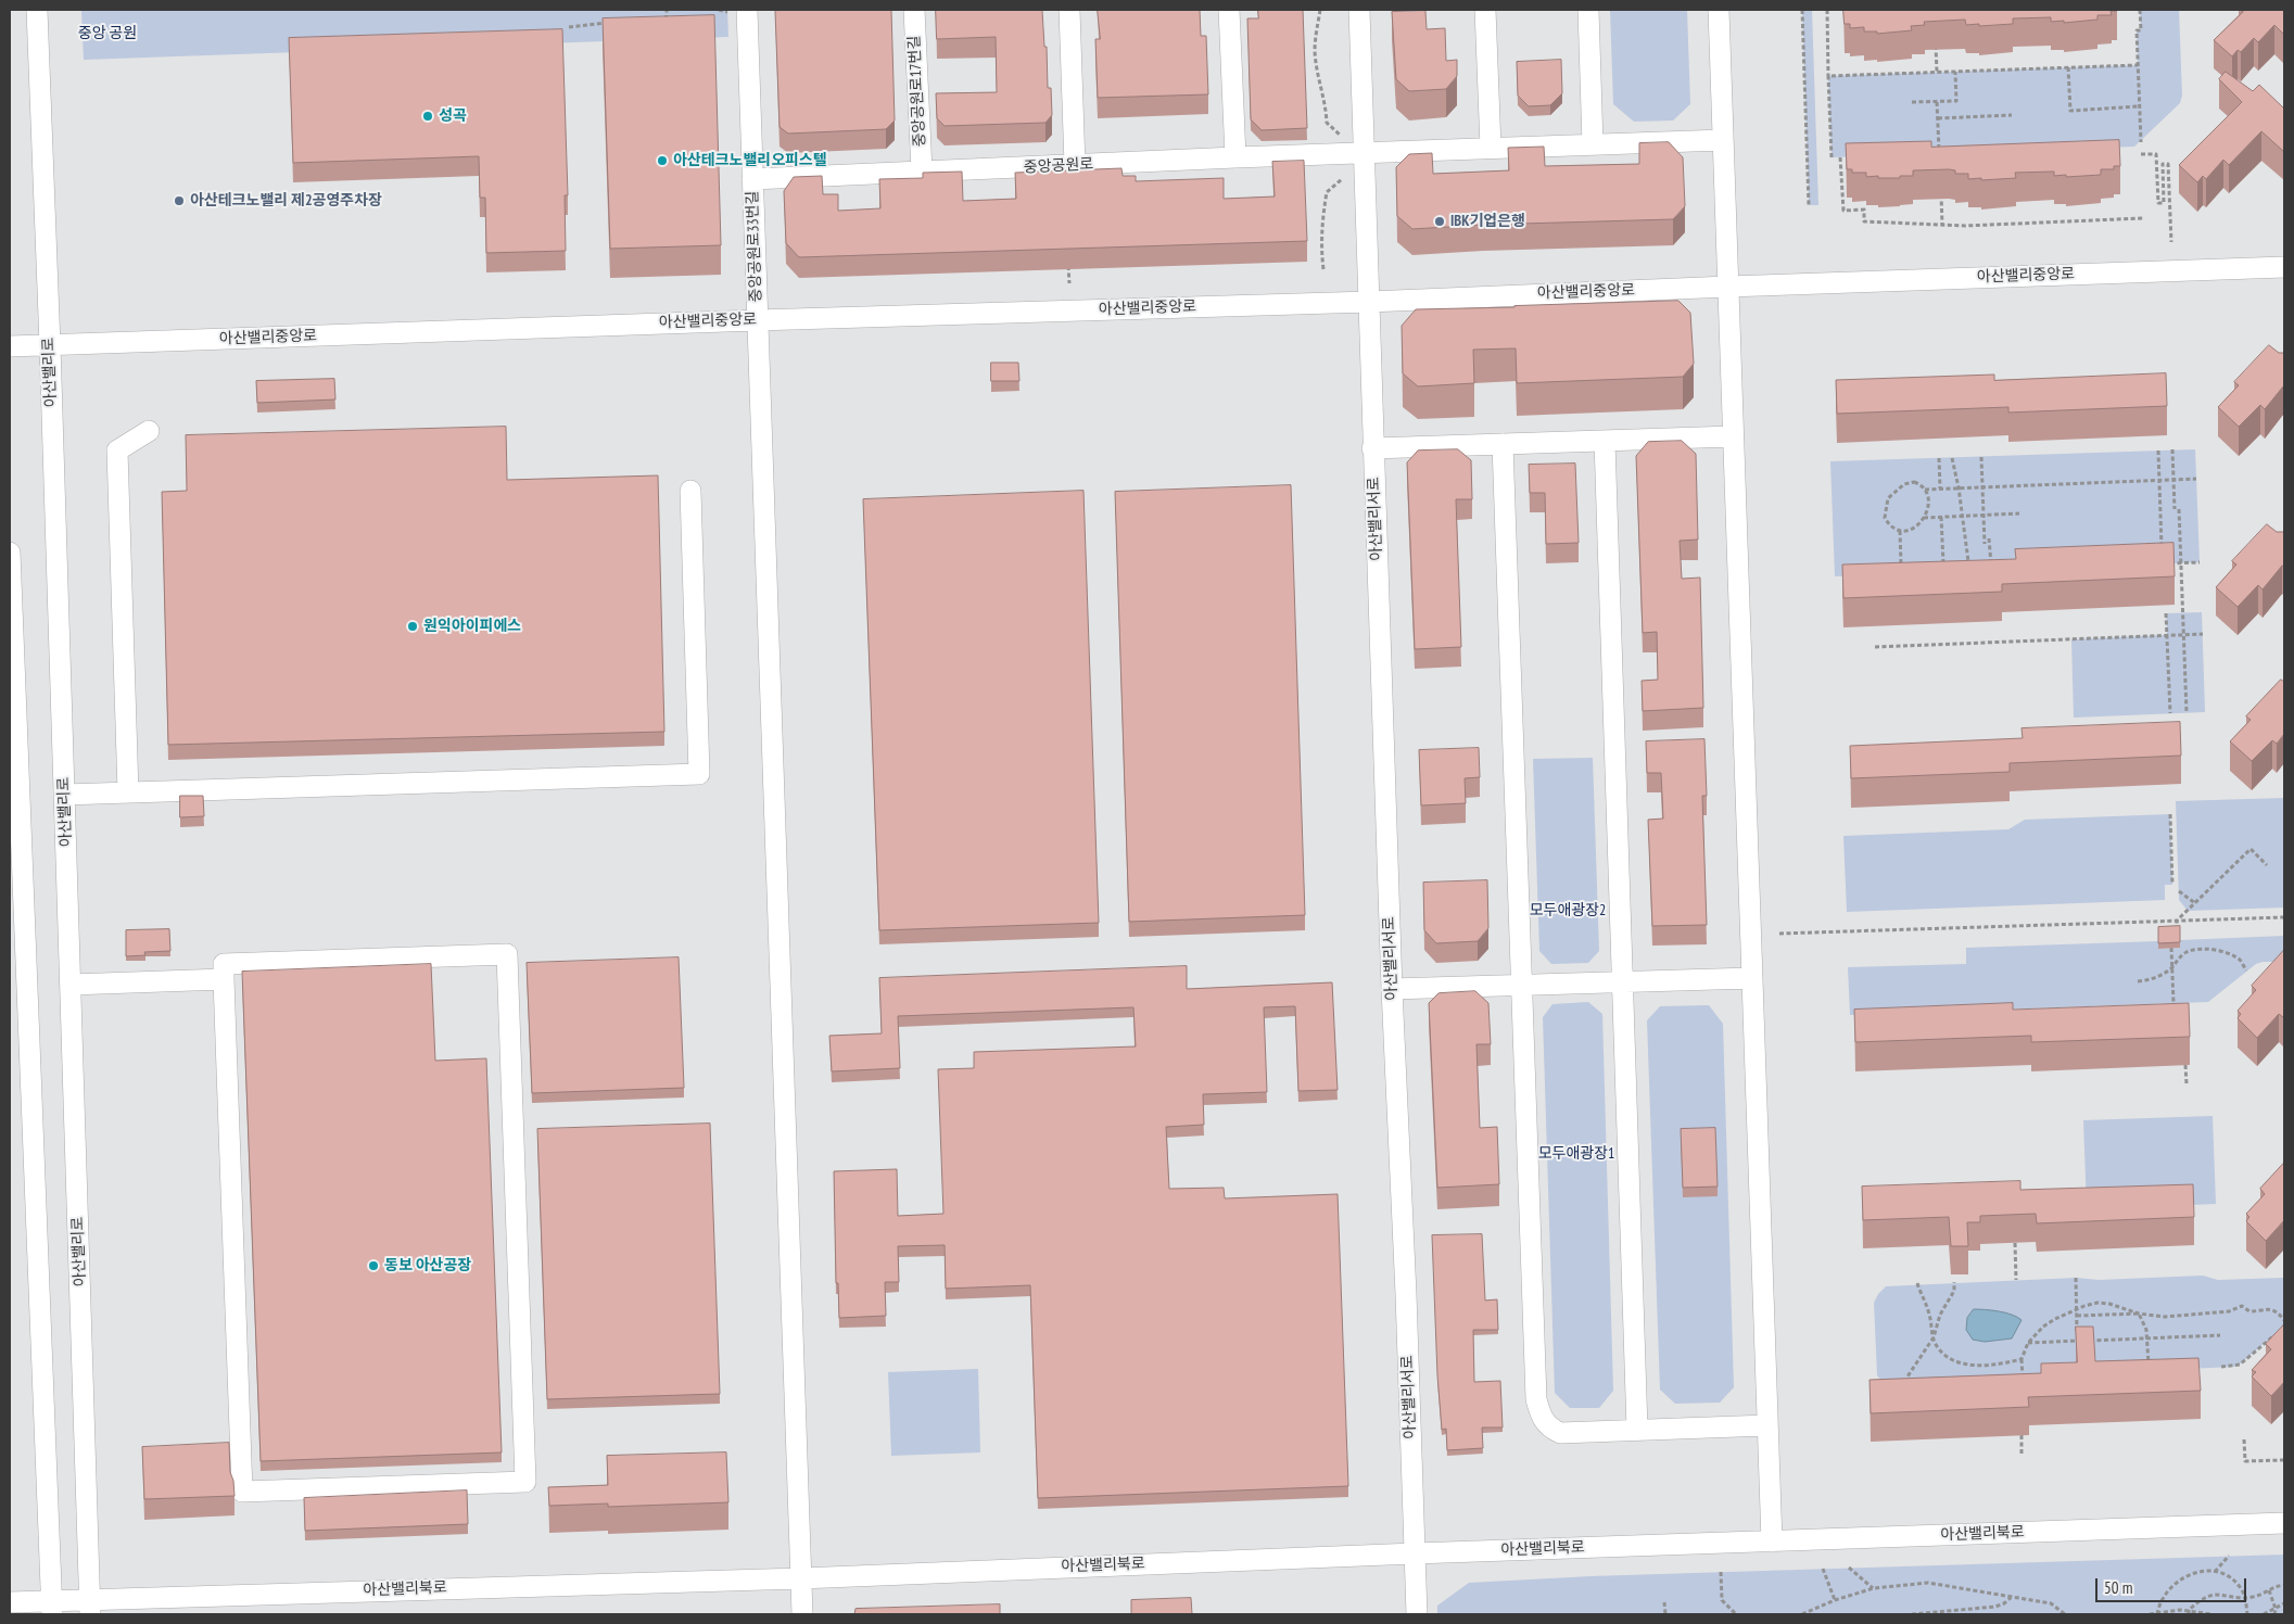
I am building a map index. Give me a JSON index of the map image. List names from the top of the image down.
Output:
{
  "streets": {
    "street": [
      "중앙공원로17번길",
      "중앙공원로",
      "중앙공원로33번길",
      "아산밸리중앙로",
      "아산밸리로",
      "아산밸리서로",
      "아산밸리북로"
    ]
  },
  "crossings": [
    ["중앙공원로17번길", "중앙공원로"],
    ["중앙공원로", "중앙공원로33번길"],
    ["중앙공원로33번길", "아산밸리중앙로"],
    ["중앙공원로33번길", "아산밸리북로"],
    ["아산밸리중앙로", "아산밸리로"],
    ["아산밸리중앙로", "아산밸리서로"],
    ["아산밸리로", "아산밸리북로"],
    ["아산밸리서로", "아산밸리북로"]
  ],
  "parks": ["중앙 공원", "모두애광장2", "모두애광장1"],
  "places": [
    "성곡",
    "아산테크노밸리오피스텔",
    "아산테크노밸리 제2공영주차장",
    "IBK기업은행",
    "원익아이피에스",
    "동보 아산공장"
  ],
  "scale_bar": "50 m"
}
